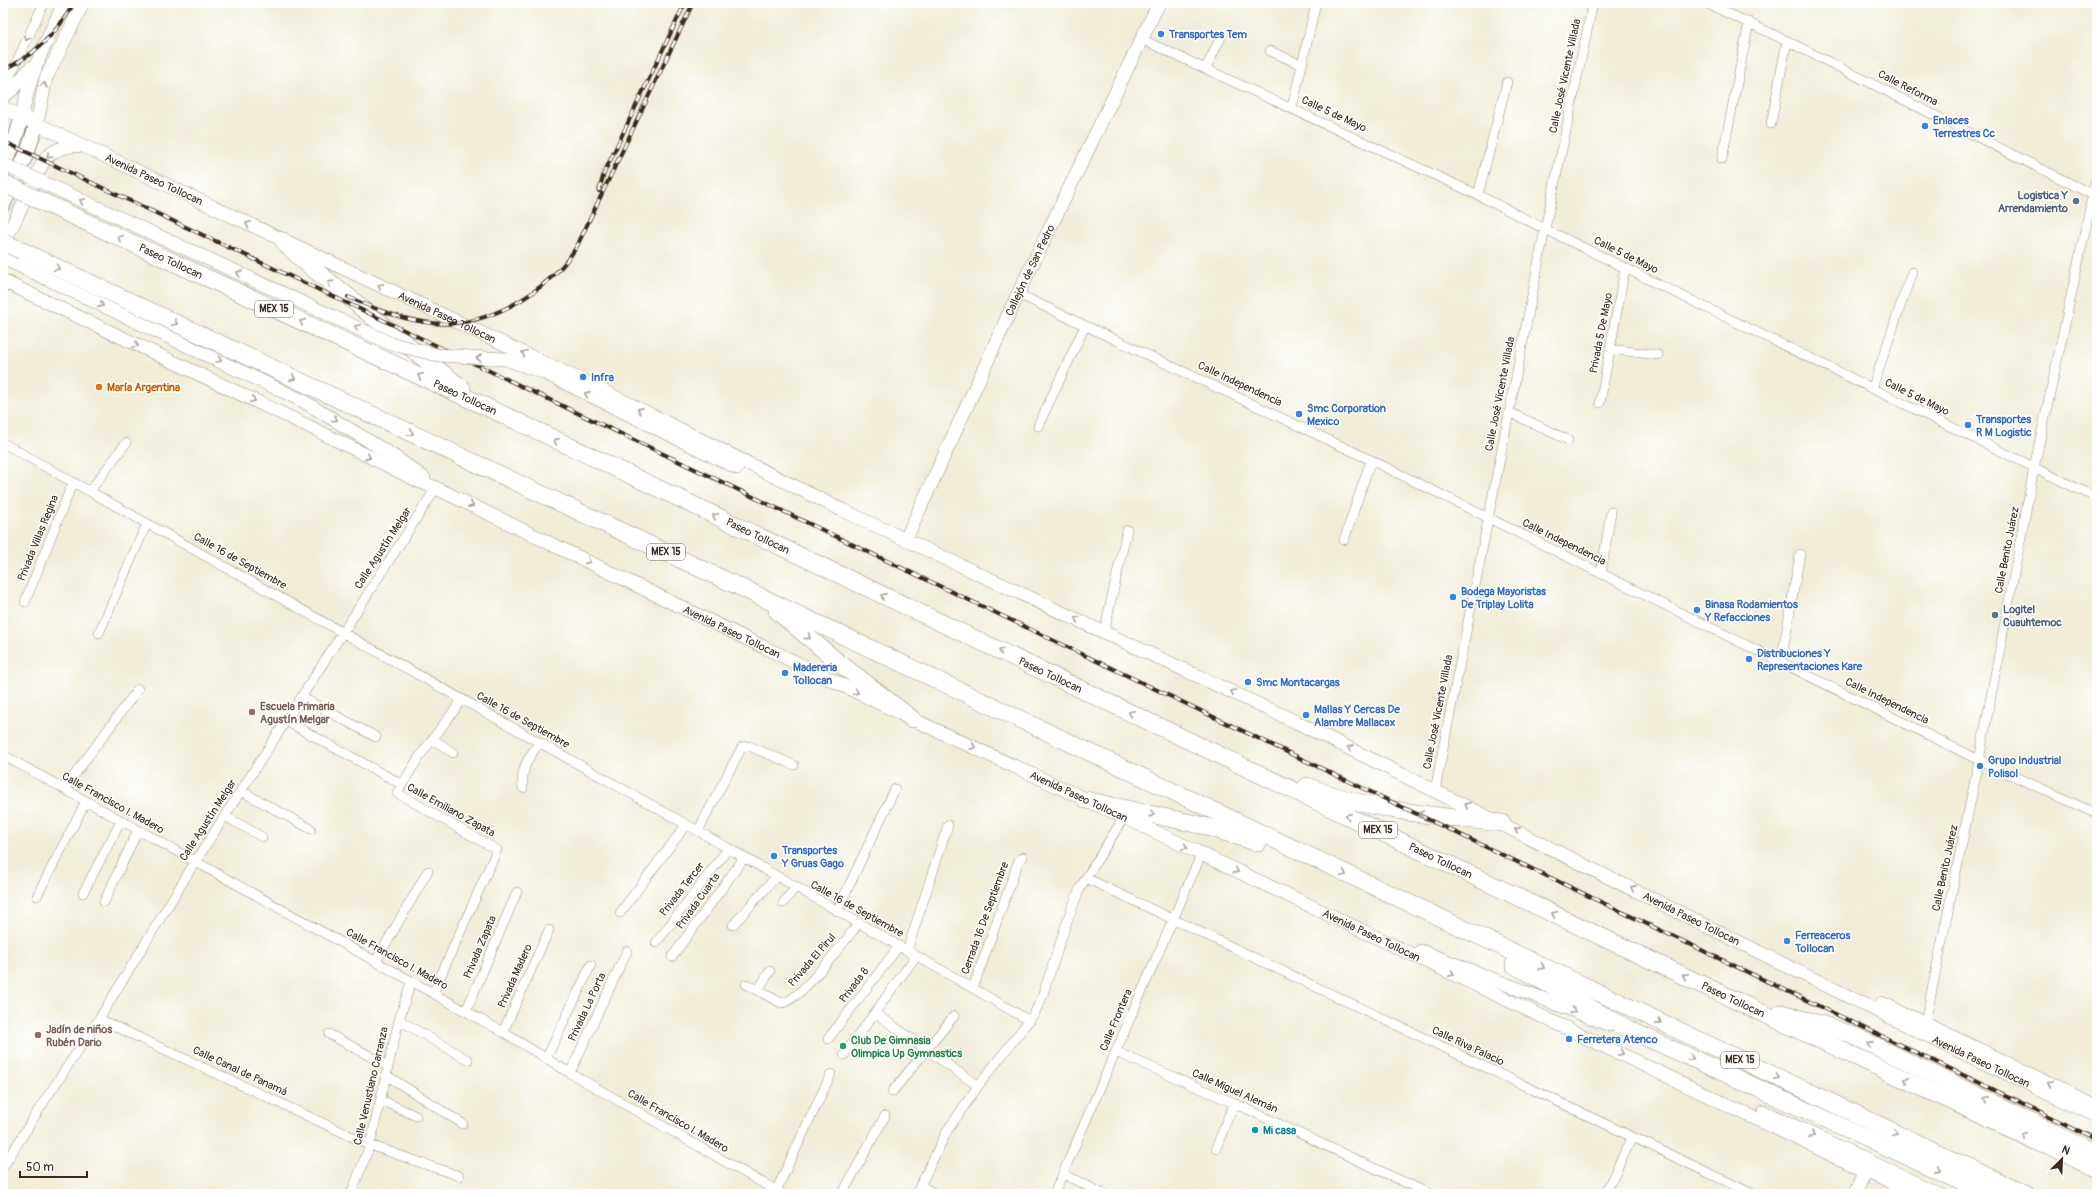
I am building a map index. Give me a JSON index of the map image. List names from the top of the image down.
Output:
{
  "streets": {
    "highway": ["Paseo Tollocan", "MEX 15"],
    "main road": ["Avenida Paseo Tollocan", "Callejón de San Pedro"],
    "street": [
      "Calle José Vicente Villada",
      "Calle Reforma",
      "Calle 5 de Mayo",
      "Privada 5 De Mayo",
      "Calle Independencia",
      "Privada Villas Regina",
      "Calle Agustín Melgar",
      "Calle Benito Juárez",
      "Calle 16 de Septiembre",
      "Calle Francisco I. Madero",
      "Calle Emiliano Zapata",
      "Privada Tercer",
      "Privada Cuarta",
      "Cerrada 16 De Septiembre",
      "Privada Zapata",
      "Privada El Pirul",
      "Privada Madero",
      "Privada 8",
      "Privada La Porta",
      "Calle Frontera",
      "Calle Riva Palacio",
      "Calle Canal de Panamá",
      "Calle Venustiano Carranza",
      "Calle Miguel Alemán"
    ]
  },
  "crossings": [
    ["Calle José Vicente Villada", "Calle 5 de Mayo"],
    ["Calle José Vicente Villada", "Avenida Paseo Tollocan"],
    ["Calle José Vicente Villada", "Calle Independencia"],
    ["Calle Reforma", "Calle Benito Juárez"],
    ["Calle 5 de Mayo", "Callejón de San Pedro"],
    ["Calle 5 de Mayo", "Privada 5 De Mayo"],
    ["Calle 5 de Mayo", "Calle Benito Juárez"],
    ["Avenida Paseo Tollocan", "Callejón de San Pedro"],
    ["Avenida Paseo Tollocan", "MEX 15"],
    ["Avenida Paseo Tollocan", "Calle Agustín Melgar"],
    ["Avenida Paseo Tollocan", "Calle Benito Juárez"],
    ["Avenida Paseo Tollocan", "Calle Frontera"],
    ["Callejón de San Pedro", "Calle Independencia"],
    ["Calle Independencia", "Calle Benito Juárez"],
    ["Privada Villas Regina", "Calle 16 de Septiembre"],
    ["Calle Agustín Melgar", "Calle 16 de Septiembre"],
    ["Calle Agustín Melgar", "Calle Francisco I. Madero"],
    ["Calle Agustín Melgar", "Calle Canal de Panamá"],
    ["Calle 16 de Septiembre", "Calle Emiliano Zapata"],
    ["Calle 16 de Septiembre", "Privada Tercer"],
    ["Calle 16 de Septiembre", "Privada Cuarta"],
    ["Calle 16 de Septiembre", "Cerrada 16 De Septiembre"],
    ["Calle 16 de Septiembre", "Privada El Pirul"],
    ["Calle 16 de Septiembre", "Privada 8"],
    ["Calle Francisco I. Madero", "Calle Emiliano Zapata"],
    ["Calle Francisco I. Madero", "Privada Zapata"],
    ["Calle Francisco I. Madero", "Privada Madero"],
    ["Calle Francisco I. Madero", "Privada La Porta"],
    ["Calle Francisco I. Madero", "Calle Venustiano Carranza"],
    ["Calle Frontera", "Calle Riva Palacio"],
    ["Calle Frontera", "Calle Miguel Alemán"],
    ["Calle Canal de Panamá", "Calle Venustiano Carranza"]
  ],
  "places": [
    "Transportes Tem",
    "Enlaces Terrestres Cc",
    "Logistica Y Arrendamiento",
    "Infra",
    "María Argentina",
    "Smc Corporation Mexico",
    "Transportes R M Logistic",
    "Bodega Mayoristas De Triplay Lolita",
    "Binasa Rodamientos Y Refacciones",
    "Logitel Cuauhtemoc",
    "Distribuciones Y Representaciones Kare",
    "Madereria Tollocan",
    "Smc Montacargas",
    "Escuela Primaria Agustín Melgar",
    "Mallas Y Cercas De Alambre Mallacax",
    "Grupo Industrial Polisol",
    "Transportes Y Gruas Gago",
    "Ferreaceros Tollocan",
    "Jadín de niños Rubén Dario",
    "Ferretera Atenco",
    "Club De Gimnasia Olimpica Up Gymnastics",
    "Mi casa"
  ],
  "scale_bar": "50 m",
  "north": "top right"
}
